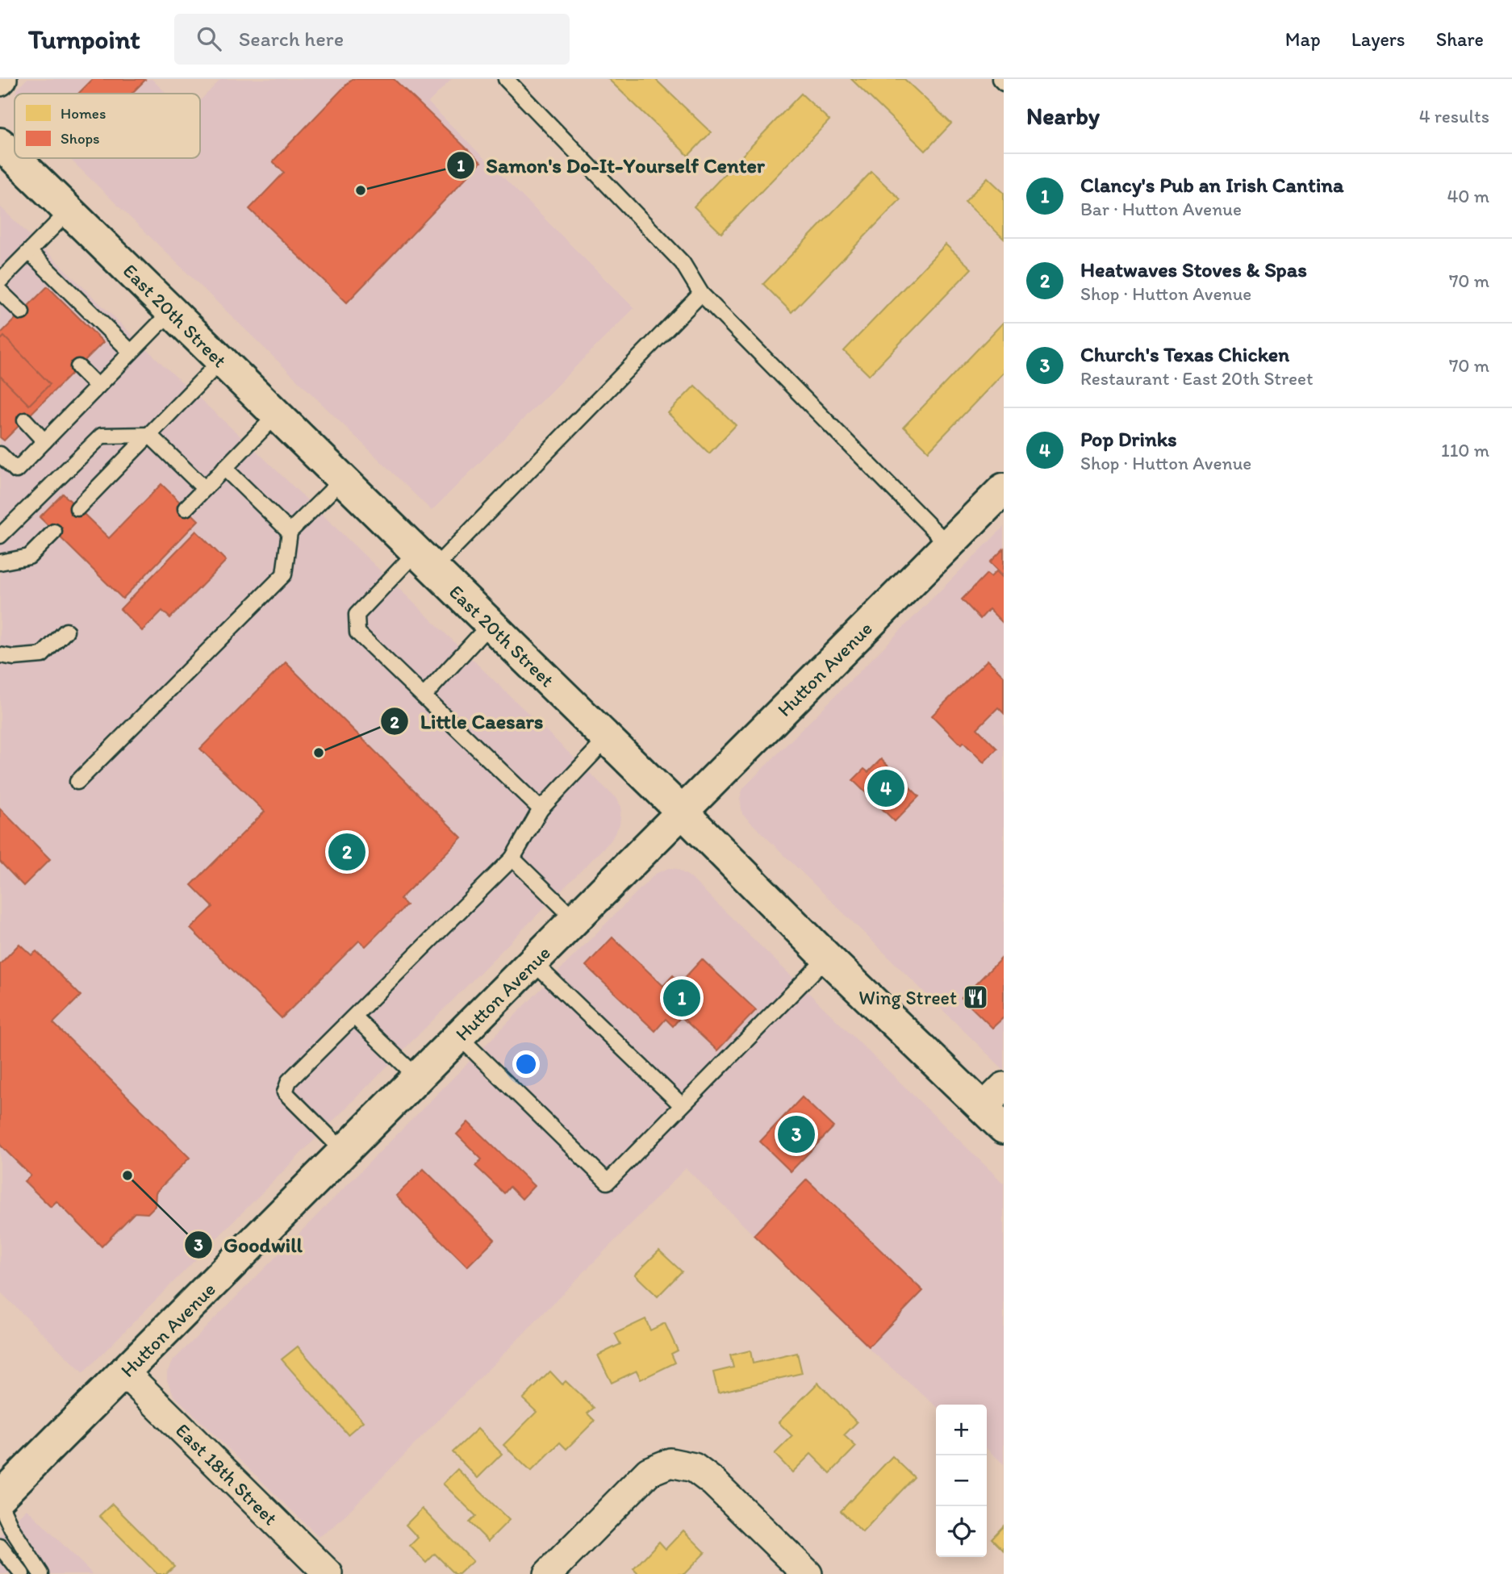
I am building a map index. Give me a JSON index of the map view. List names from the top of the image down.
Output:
{
  "streets": {
    "main road": ["East 20th Street", "Hutton Avenue"],
    "street": ["East 18th Street"]
  },
  "crossings": [
    ["East 20th Street", "Hutton Avenue"],
    ["Hutton Avenue", "East 18th Street"]
  ],
  "places": {
    "other": ["Samon's Do-It-Yourself Center", "Little Caesars", "Goodwill"],
    "restaurant": ["Wing Street"]
  },
  "legend": ["Homes", "Shops"],
  "page": {
    "header": "Turnpoint",
    "search": "Search here",
    "nav": ["Map", "Layers", "Share"],
    "heading": ["Nearby", "4 results"],
    "list": [
      {
        "mark": "1",
        "name": "Clancy's Pub an Irish Cantina",
        "note": "Bar · Hutton Avenue",
        "value": "40 m"
      },
      {
        "mark": "2",
        "name": "Heatwaves Stoves & Spas",
        "note": "Shop · Hutton Avenue",
        "value": "70 m"
      },
      {
        "mark": "3",
        "name": "Church's Texas Chicken",
        "note": "Restaurant · East 20th Street",
        "value": "70 m"
      },
      {
        "mark": "4",
        "name": "Pop Drinks",
        "note": "Shop · Hutton Avenue",
        "value": "110 m"
      }
    ],
    "pins": [
      "4",
      "2",
      "1",
      "3"
    ],
    "map_buttons": ["+", "−"]
  }
}
